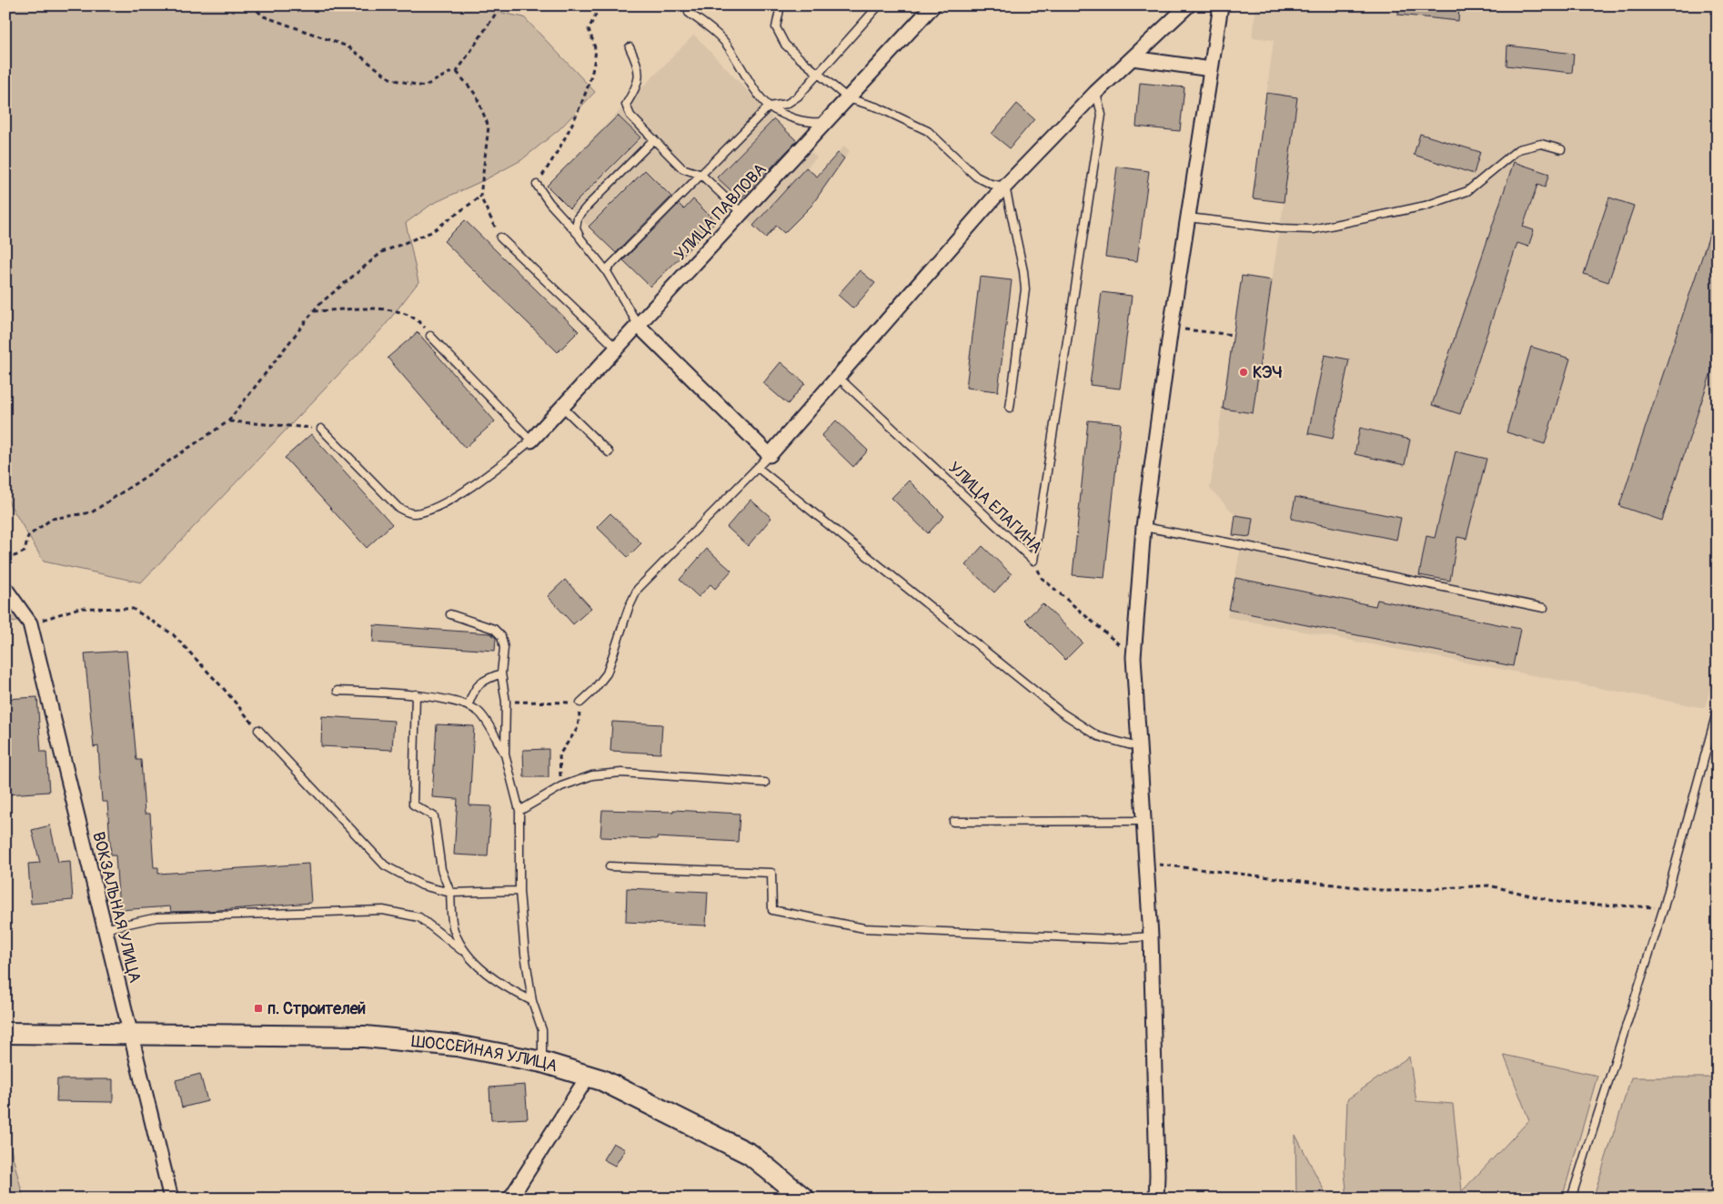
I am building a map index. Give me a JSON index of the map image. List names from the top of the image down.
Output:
{
  "streets": {
    "main road": ["ШОССЕЙНАЯ УЛИЦА"],
    "street": ["УЛИЦА ПАВЛОВА", "ВОКЗАЛЬНАЯ УЛИЦА"],
    "lane": ["УЛИЦА ЕЛАГИНА"]
  },
  "crossings": [
    ["ВОКЗАЛЬНАЯ УЛИЦА", "ШОССЕЙНАЯ УЛИЦА"]
  ],
  "places": {
    "other": ["КЭЧ"],
    "transit": ["п. Строителей"]
  }
}
